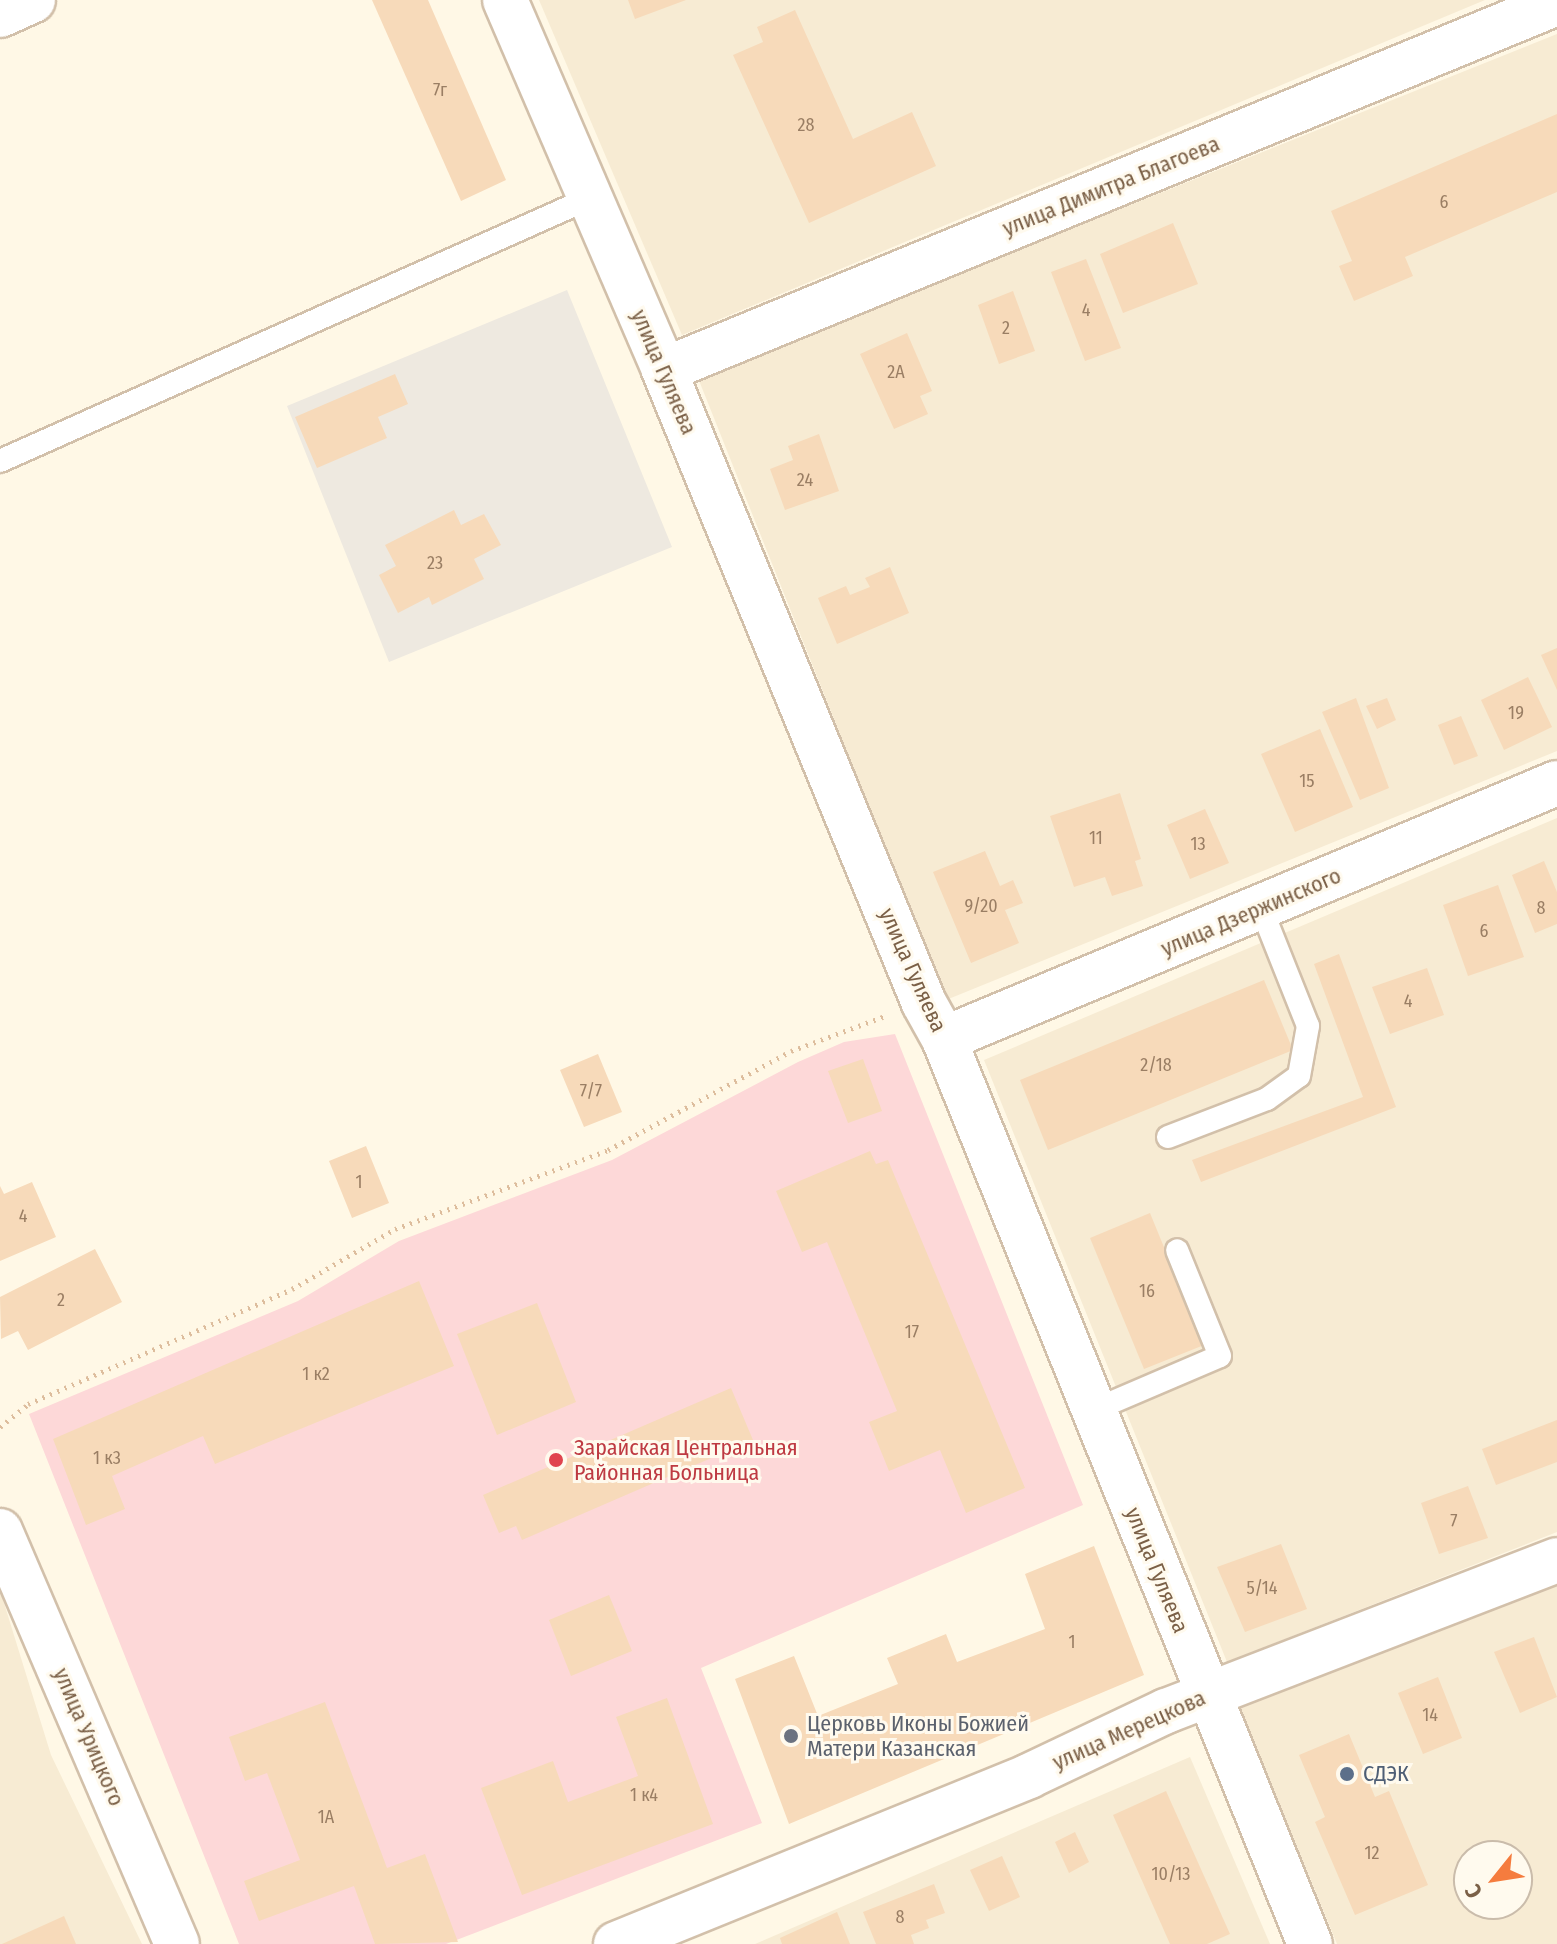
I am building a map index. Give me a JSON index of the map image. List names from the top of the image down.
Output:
{
  "streets": {
    "street": [
      "улица Димитра Благоева",
      "улица Гуляева",
      "улица Дзержинского",
      "улица Мерецкова",
      "улица Урицкого"
    ]
  },
  "crossings": [
    ["улица Димитра Благоева", "улица Гуляева"],
    ["улица Гуляева", "улица Дзержинского"],
    ["улица Гуляева", "улица Мерецкова"]
  ],
  "places": ["Зарайская Центральная Районная Больница", "Церковь Иконы Божией Матери Казанская", "СДЭК"],
  "house_numbers": [
    "7г",
    "28",
    "6",
    "4",
    "2",
    "2А",
    "24",
    "23",
    "19",
    "15",
    "11",
    "13",
    "9/20",
    "8",
    "6",
    "4",
    "2/18",
    "7/7",
    "1",
    "4",
    "16",
    "2",
    "17",
    "1 к2",
    "1 к3",
    "7",
    "5/14",
    "1",
    "14",
    "1 к4",
    "1А",
    "12",
    "10/13",
    "8"
  ],
  "north": "bottom left"
}
